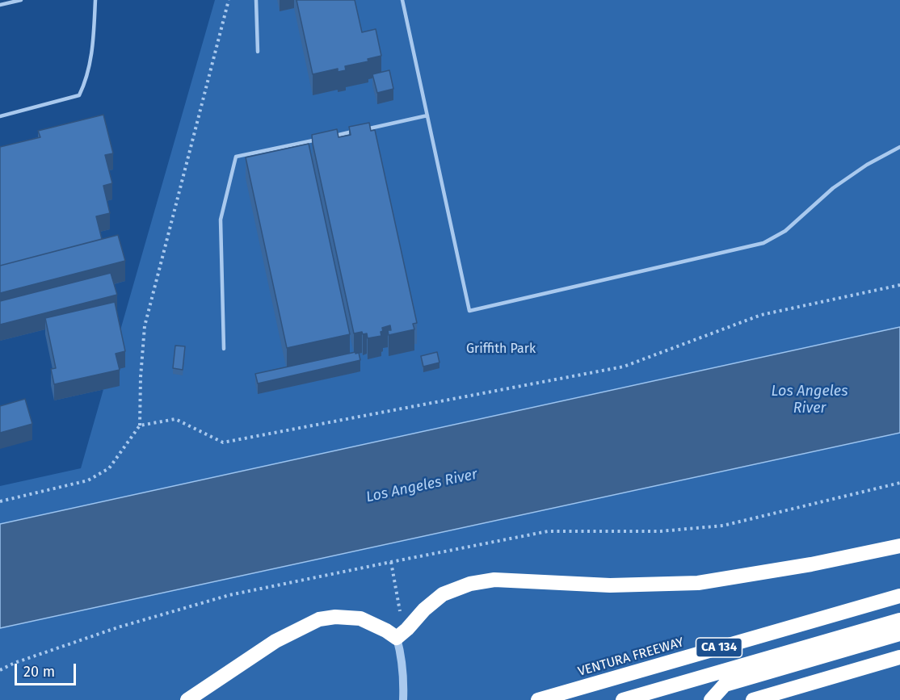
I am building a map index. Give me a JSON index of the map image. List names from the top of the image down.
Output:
{
  "streets": {
    "highway": ["CA 134", "VENTURA FREEWAY"]
  },
  "water": ["Los Angeles River"],
  "parks": ["Griffith Park"],
  "scale_bar": "20 m"
}
